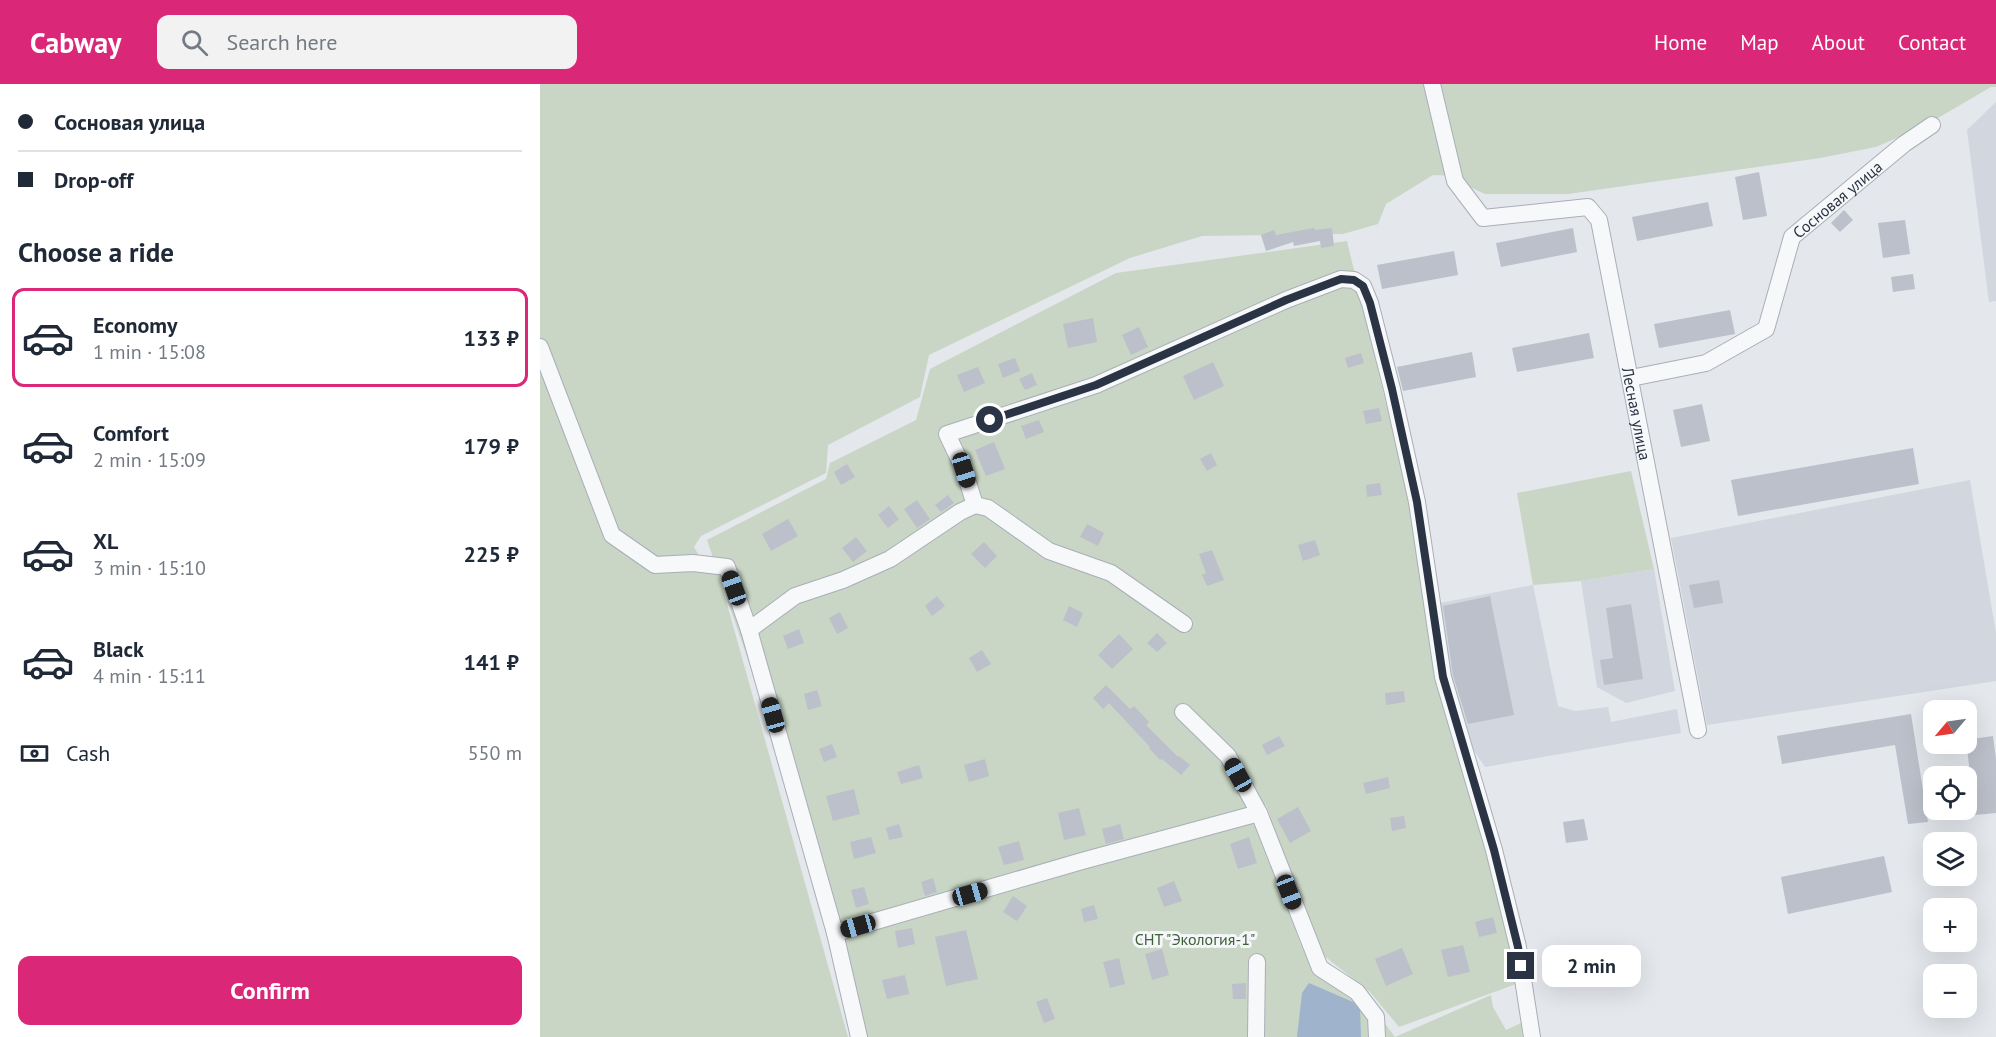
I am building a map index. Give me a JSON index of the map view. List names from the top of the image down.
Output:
{
  "streets": {
    "street": ["Сосновая улица", "Лесная улица"]
  },
  "crossings": [
    ["Сосновая улица", "Лесная улица"]
  ],
  "parks": ["СНТ \"Экология-1\""],
  "north": "bottom left",
  "page": {
    "header": "Cabway",
    "search": "Search here",
    "nav": [
      "Home",
      "Map",
      "About",
      "Contact"
    ],
    "banner": ["Сосновая улица", "Drop-off"],
    "heading": "Choose a ride",
    "list": [
      {
        "name": "Economy",
        "note": "1 min · 15:08",
        "value": "133 ₽"
      },
      {
        "name": "Comfort",
        "note": "2 min · 15:09",
        "value": "179 ₽"
      },
      {
        "name": "XL",
        "note": "3 min · 15:10",
        "value": "225 ₽"
      },
      {
        "name": "Black",
        "note": "4 min · 15:11",
        "value": "141 ₽"
      }
    ],
    "map_buttons": ["+", "−"],
    "pay": ["Cash", "550 m"],
    "buttons": "Confirm",
    "bubble": "2 min"
  }
}
